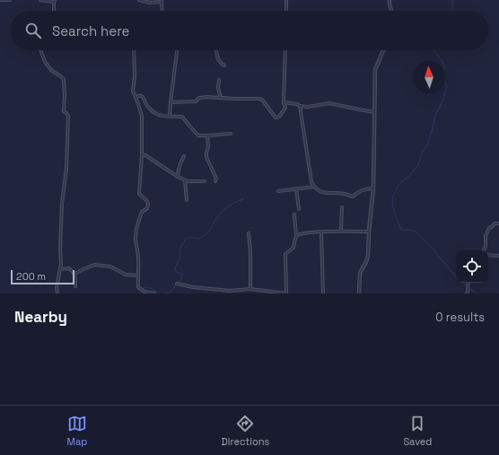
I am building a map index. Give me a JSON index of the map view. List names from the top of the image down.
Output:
{
  "scale_bar": "200 m",
  "north": "top",
  "page": {
    "search": "Search here",
    "scale": "200 m",
    "heading": ["Nearby", "0 results"],
    "nav": ["Map", "Directions", "Saved"]
  }
}
